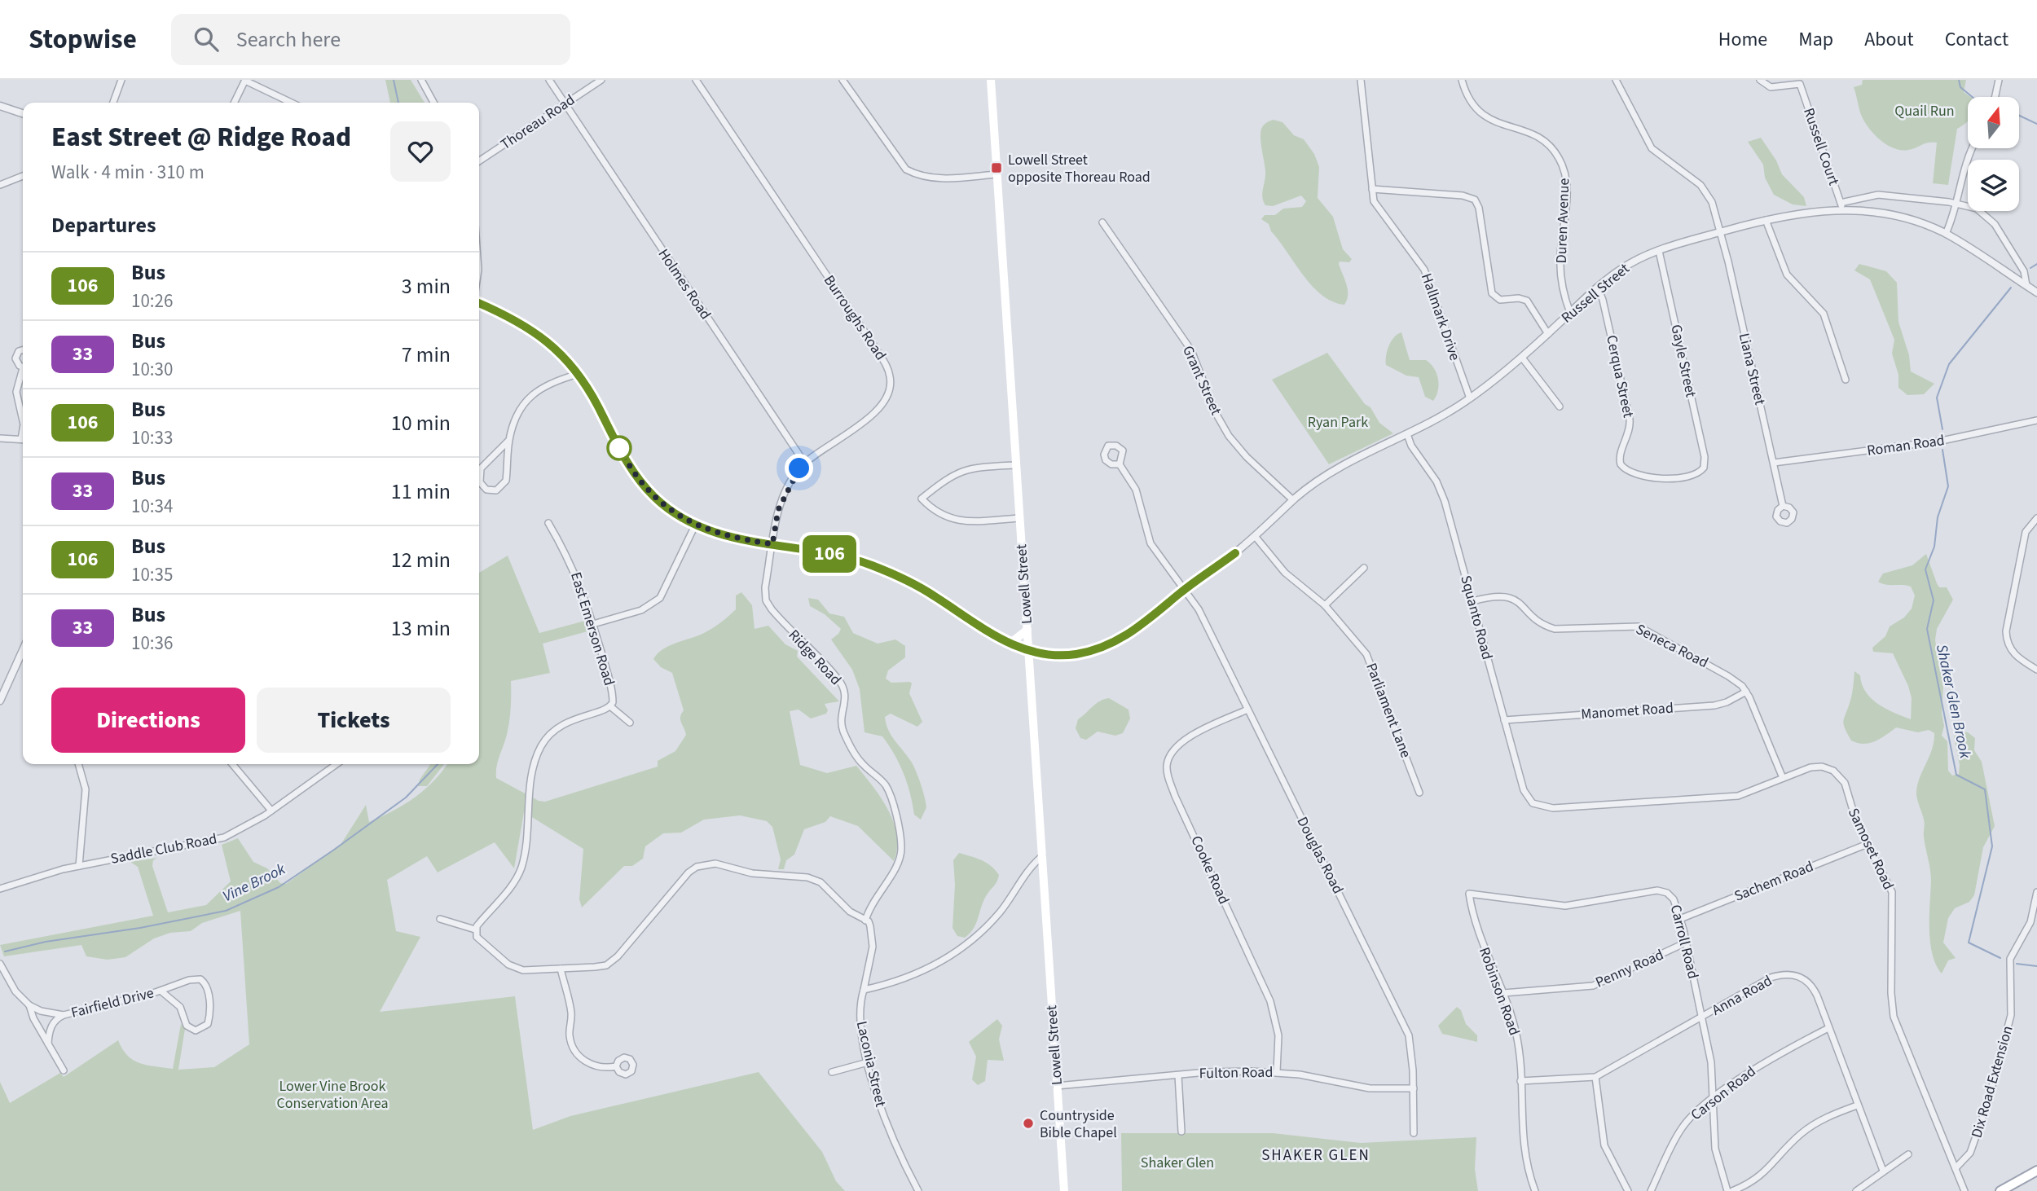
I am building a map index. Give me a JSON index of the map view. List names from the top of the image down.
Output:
{
  "streets": {
    "main road": ["Lowell Street"],
    "street": [
      "Thoreau Road",
      "Russell Court",
      "Duren Avenue",
      "Holmes Road",
      "Russell Street",
      "Hallmark Drive",
      "Burroughs Road",
      "Gayle Street",
      "Liana Street",
      "Cerqua Street",
      "Grant Street",
      "Roman Road",
      "Squanto Road",
      "East Emerson Road",
      "Seneca Road",
      "Ridge Road",
      "Parliament Lane",
      "Manomet Road",
      "Saddle Club Road",
      "Samoset Road",
      "Douglas Road",
      "Cooke Road",
      "Sachem Road",
      "Carroll Road",
      "Penny Road",
      "Robinson Road",
      "Anna Road",
      "Fairfield Drive",
      "Laconia Street",
      "Fulton Road",
      "Dix Road Extension",
      "Carson Road"
    ]
  },
  "crossings": [
    ["Thoreau Road", "Holmes Road"],
    ["Russell Court", "Russell Street"],
    ["Duren Avenue", "Russell Street"],
    ["Holmes Road", "Burroughs Road"],
    ["Russell Street", "Hallmark Drive"],
    ["Russell Street", "Burroughs Road"],
    ["Russell Street", "Gayle Street"],
    ["Russell Street", "Liana Street"],
    ["Russell Street", "Cerqua Street"],
    ["Russell Street", "Grant Street"],
    ["Russell Street", "Lowell Street"],
    ["Russell Street", "Squanto Road"],
    ["Russell Street", "Ridge Road"],
    ["Russell Street", "Parliament Lane"],
    ["Russell Street", "Douglas Road"],
    ["Burroughs Road", "Ridge Road"],
    ["Gayle Street", "Cerqua Street"],
    ["Liana Street", "Roman Road"],
    ["Lowell Street", "Fulton Road"],
    ["Squanto Road", "Seneca Road"],
    ["Squanto Road", "Manomet Road"],
    ["Squanto Road", "Samoset Road"],
    ["Seneca Road", "Manomet Road"],
    ["Seneca Road", "Samoset Road"],
    ["Samoset Road", "Sachem Road"],
    ["Samoset Road", "Dix Road Extension"],
    ["Douglas Road", "Cooke Road"],
    ["Douglas Road", "Fulton Road"],
    ["Cooke Road", "Fulton Road"],
    ["Sachem Road", "Carroll Road"],
    ["Carroll Road", "Penny Road"],
    ["Carroll Road", "Robinson Road"],
    ["Carroll Road", "Anna Road"],
    ["Carroll Road", "Carson Road"],
    ["Penny Road", "Robinson Road"],
    ["Robinson Road", "Anna Road"],
    ["Anna Road", "Carson Road"]
  ],
  "districts": ["SHAKER GLEN"],
  "water": ["Shaker Glen Brook", "Vine Brook"],
  "parks": [
    "Quail Run",
    "Ryan Park",
    "Lower Vine Brook Conservation Area",
    "Shaker Glen"
  ],
  "places": {
    "transit": ["Lowell Street opposite Thoreau Road"],
    "other": ["Countryside Bible Chapel"]
  },
  "lines": ["bus line 106"],
  "north": "top",
  "page": {
    "header": "Stopwise",
    "search": "Search here",
    "nav": [
      "Home",
      "Map",
      "About",
      "Contact"
    ],
    "on_map": "106",
    "heading": [
      ["East Street @ Ridge Road", "Walk · 4 min · 310 m"],
      "Departures"
    ],
    "list": [
      {
        "mark": "106",
        "name": "Bus",
        "note": "10:26",
        "value": "3 min"
      },
      {
        "mark": "33",
        "name": "Bus",
        "note": "10:30",
        "value": "7 min"
      },
      {
        "mark": "106",
        "name": "Bus",
        "note": "10:33",
        "value": "10 min"
      },
      {
        "mark": "33",
        "name": "Bus",
        "note": "10:34",
        "value": "11 min"
      },
      {
        "mark": "106",
        "name": "Bus",
        "note": "10:35",
        "value": "12 min"
      },
      {
        "mark": "33",
        "name": "Bus",
        "note": "10:36",
        "value": "13 min"
      }
    ],
    "buttons": ["Directions", "Tickets"]
  }
}
